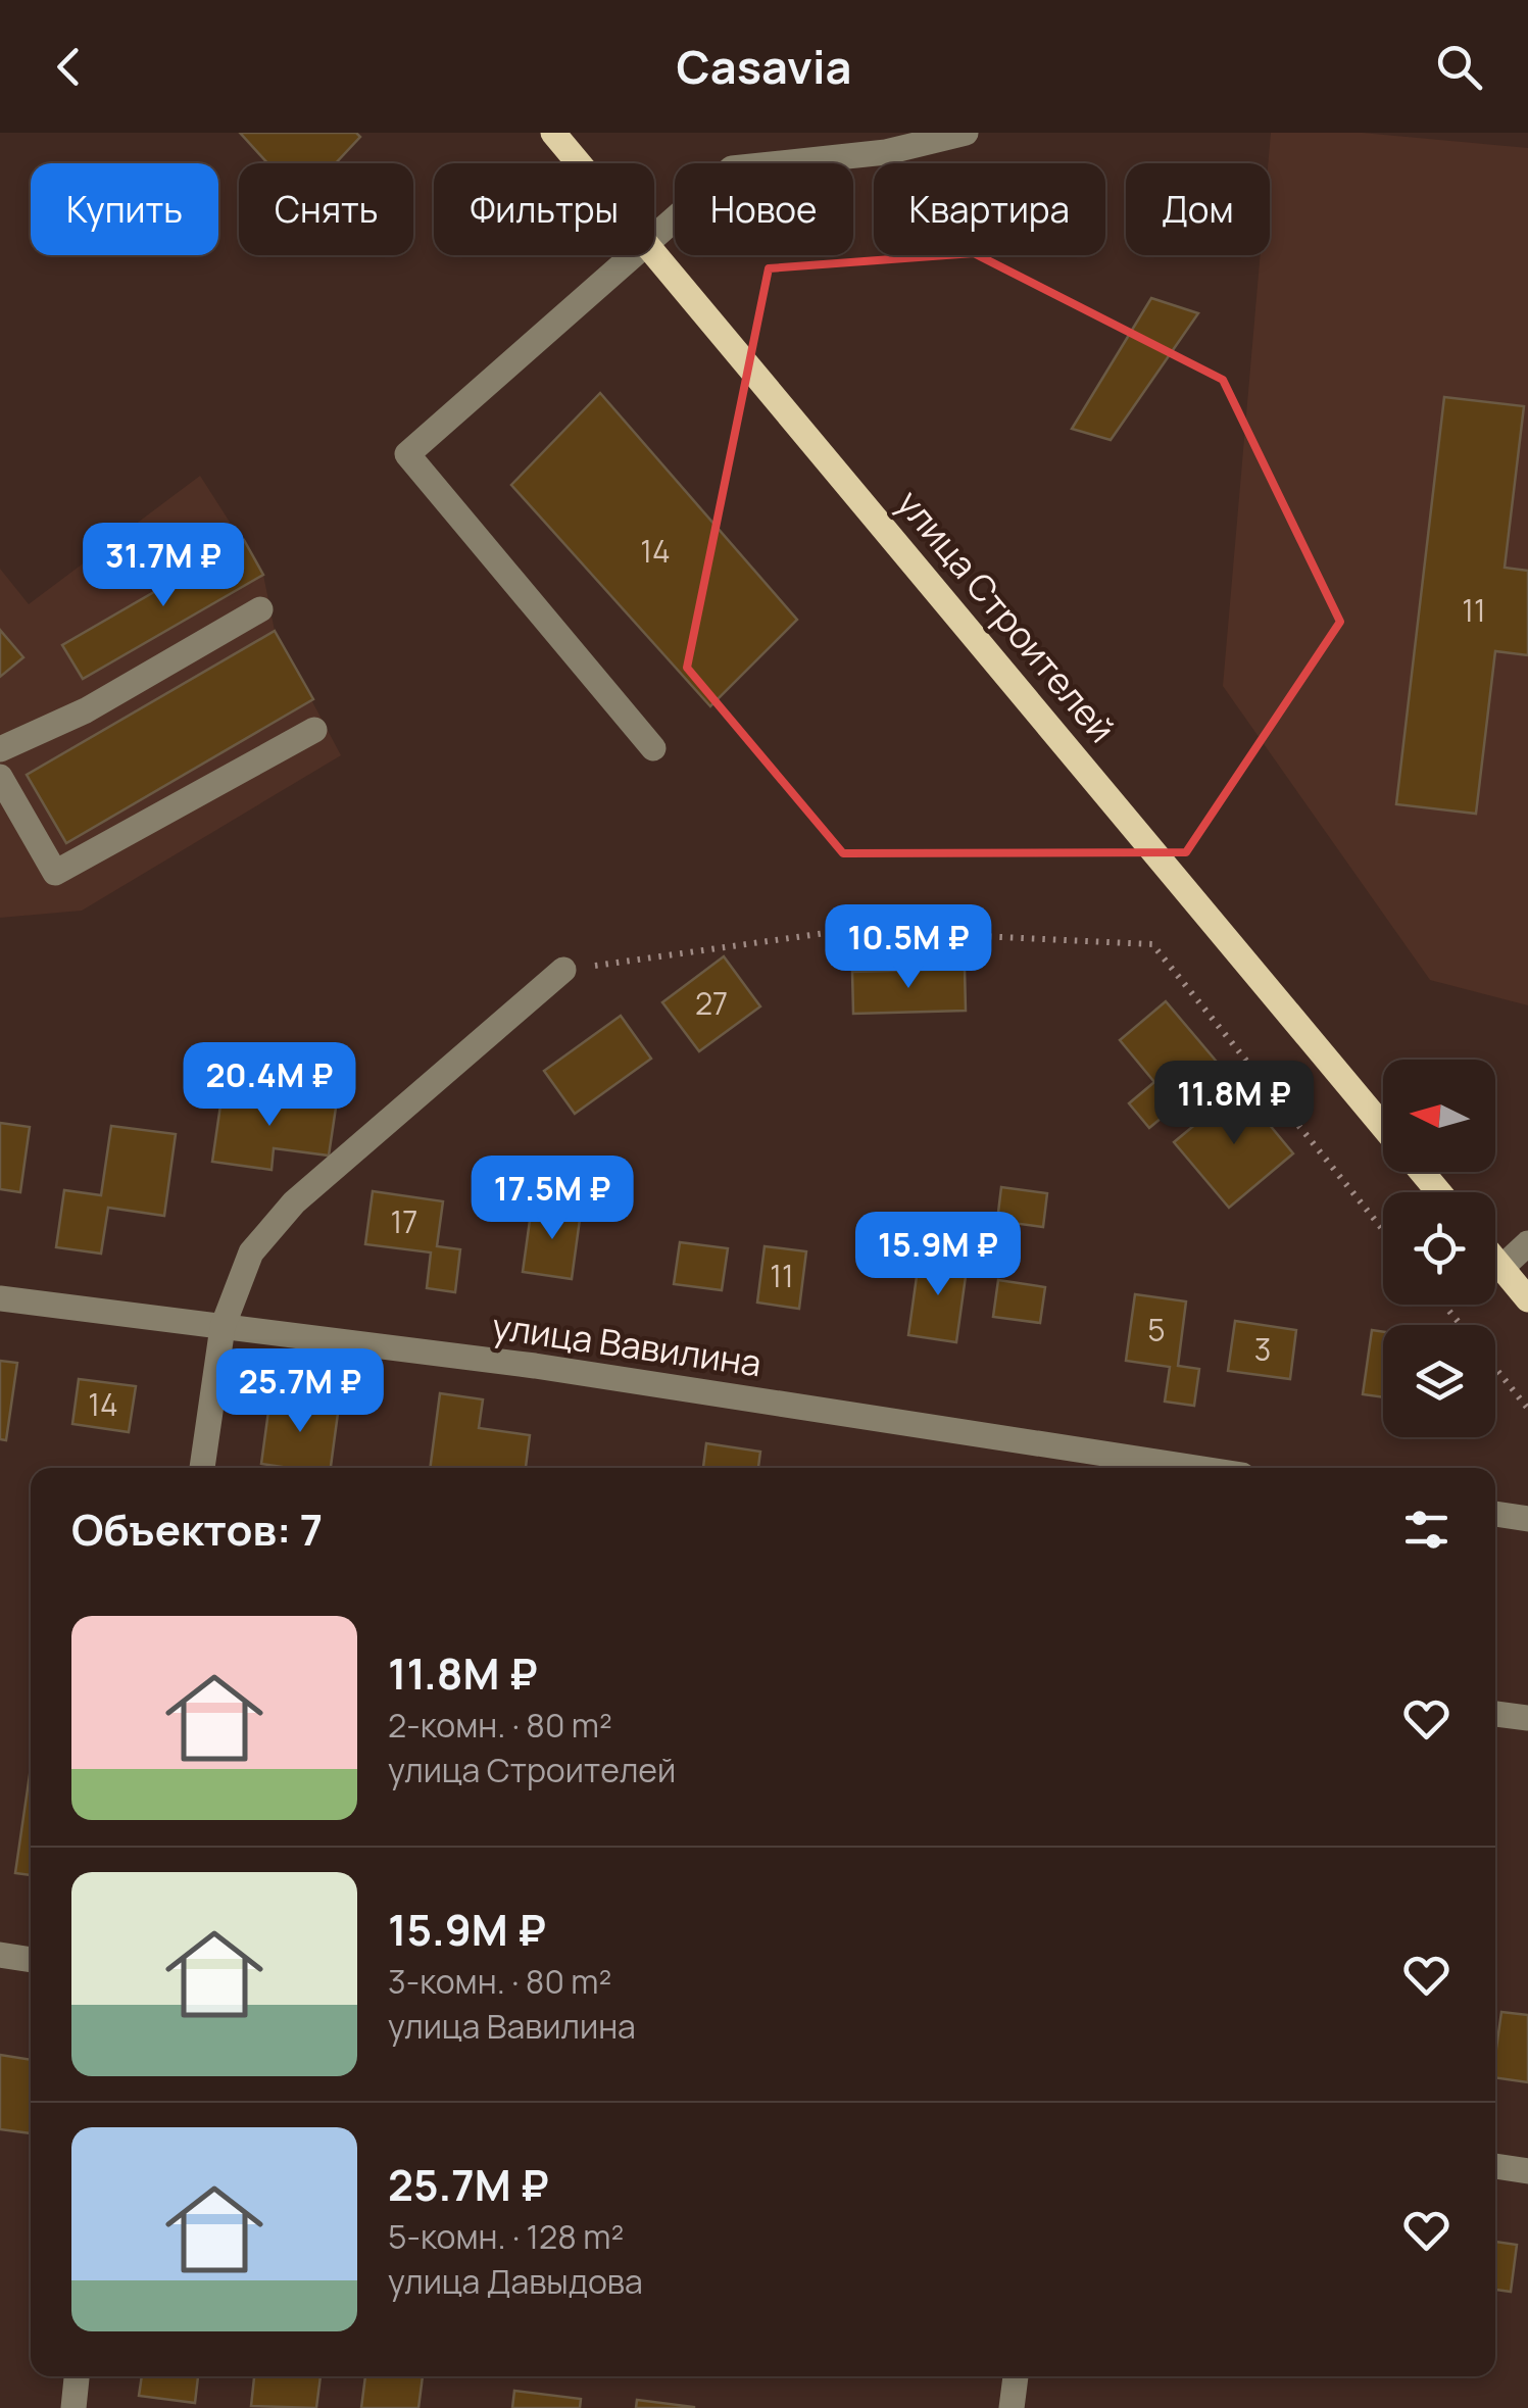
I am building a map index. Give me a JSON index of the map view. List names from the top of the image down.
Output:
{
  "streets": {
    "main road": ["улица Строителей"],
    "street": ["улица Вавилина"]
  },
  "house_numbers": [
    "14",
    "11",
    "27",
    "17",
    "11",
    "5",
    "3",
    "14"
  ],
  "north": "left",
  "page": {
    "header": "Casavia",
    "chip": [
      "Купить",
      "Снять",
      "Фильтры",
      "Новое",
      "Квартира",
      "Дом"
    ],
    "price": [
      "31.7M ₽",
      "10.5M ₽",
      "20.4M ₽",
      "11.8M ₽",
      "17.5M ₽",
      "15.9M ₽",
      "25.7M ₽"
    ],
    "heading": "Объектов: 7",
    "list": [
      {
        "name": "11.8M ₽",
        "note": "2-комн. · 80 m² · улица Строителей"
      },
      {
        "name": "15.9M ₽",
        "note": "3-комн. · 80 m² · улица Вавилина"
      },
      {
        "name": "25.7M ₽",
        "note": "5-комн. · 128 m² · улица Давыдова"
      }
    ]
  }
}
